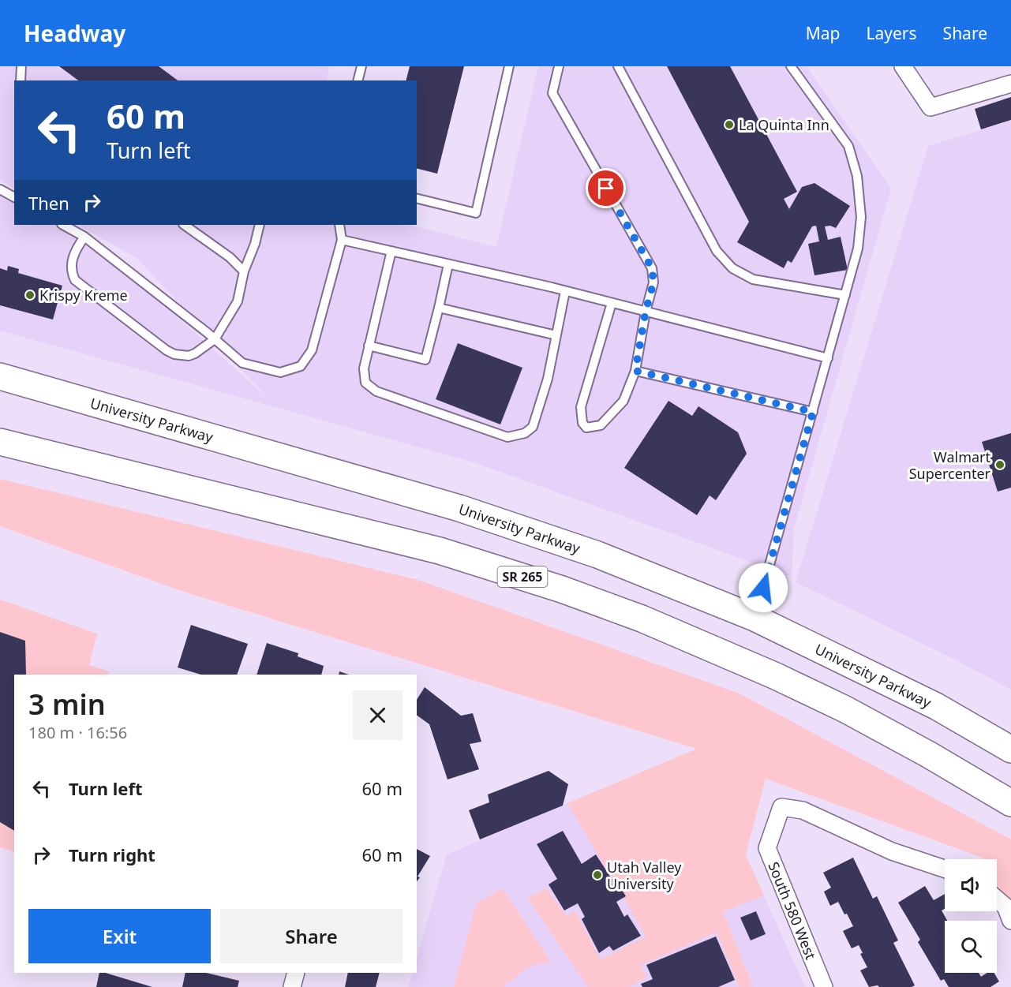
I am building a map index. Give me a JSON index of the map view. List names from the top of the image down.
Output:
{
  "streets": {
    "main road": ["University Parkway", "SR 265"],
    "street": ["South 580 West"]
  },
  "places": [
    "La Quinta Inn",
    "Krispy Kreme",
    "Walmart Supercenter",
    "Utah Valley University"
  ],
  "page": {
    "header": "Headway",
    "nav": ["Map", "Layers", "Share"],
    "turn": ["60 m", "Turn left"],
    "then": "Then",
    "heading": ["3 min", "180 m · 16:56"],
    "list": [
      {
        "name": "Turn left",
        "value": "60 m"
      },
      {
        "name": "Turn right",
        "value": "60 m"
      }
    ],
    "buttons": ["Exit", "Share"]
  }
}
